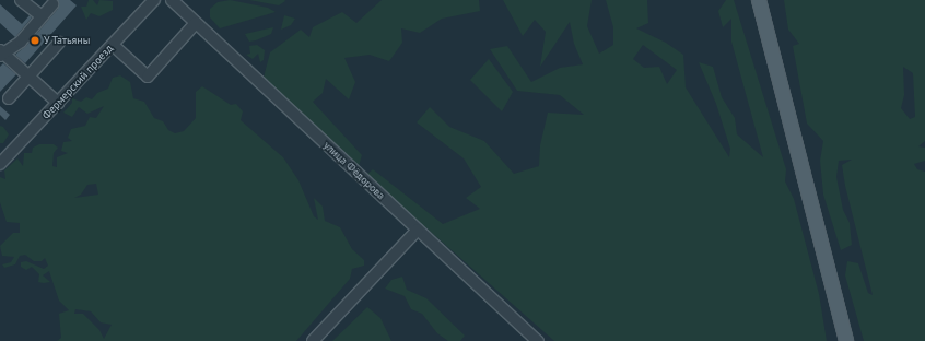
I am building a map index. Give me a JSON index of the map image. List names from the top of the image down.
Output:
{
  "streets": {
    "street": ["Фермерский проезд", "улица Фёдорова"]
  },
  "places": ["У Татьяны"]
}
